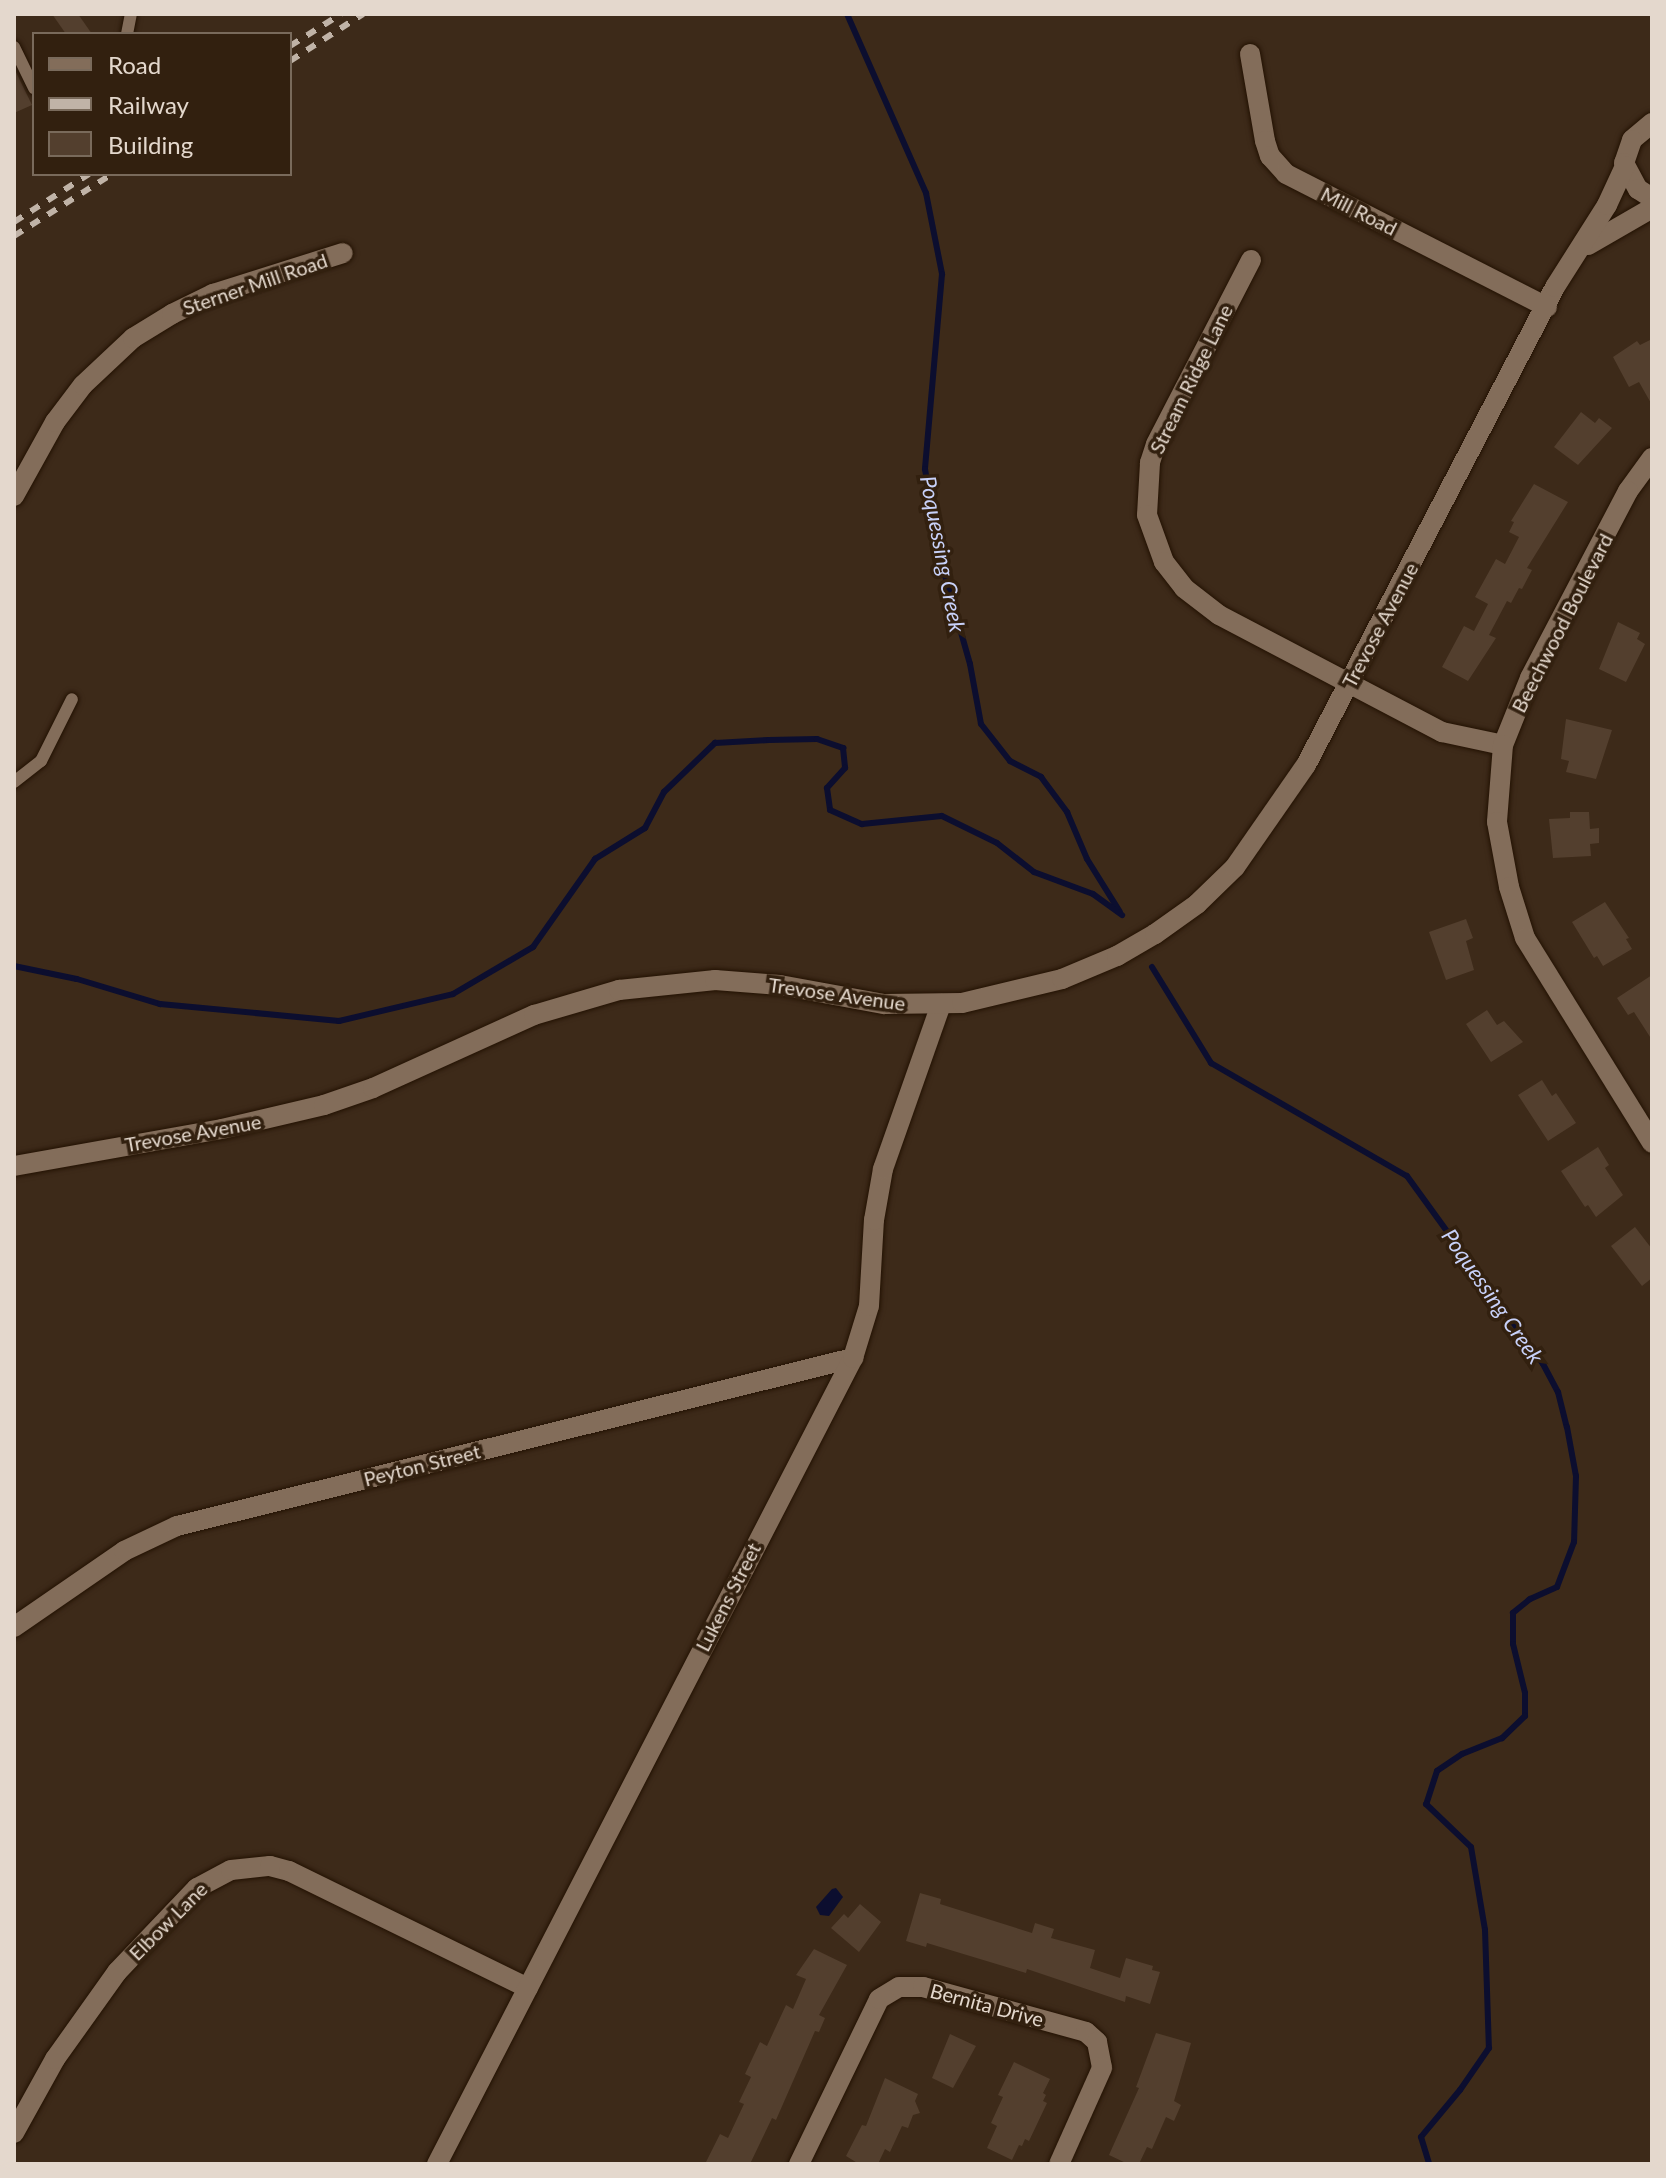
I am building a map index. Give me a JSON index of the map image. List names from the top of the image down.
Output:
{
  "streets": {
    "street": [
      "Mill Road",
      "Sterner Mill Road",
      "Stream Ridge Lane",
      "Beechwood Boulevard",
      "Trevose Avenue",
      "Peyton Street",
      "Lukens Street",
      "Elbow Lane",
      "Bernita Drive"
    ]
  },
  "crossings": [
    ["Mill Road", "Trevose Avenue"],
    ["Stream Ridge Lane", "Beechwood Boulevard"],
    ["Stream Ridge Lane", "Trevose Avenue"],
    ["Trevose Avenue", "Lukens Street"],
    ["Peyton Street", "Lukens Street"],
    ["Lukens Street", "Elbow Lane"]
  ],
  "water": ["Poquessing Creek"],
  "legend": ["Road", "Railway", "Building"]
}
